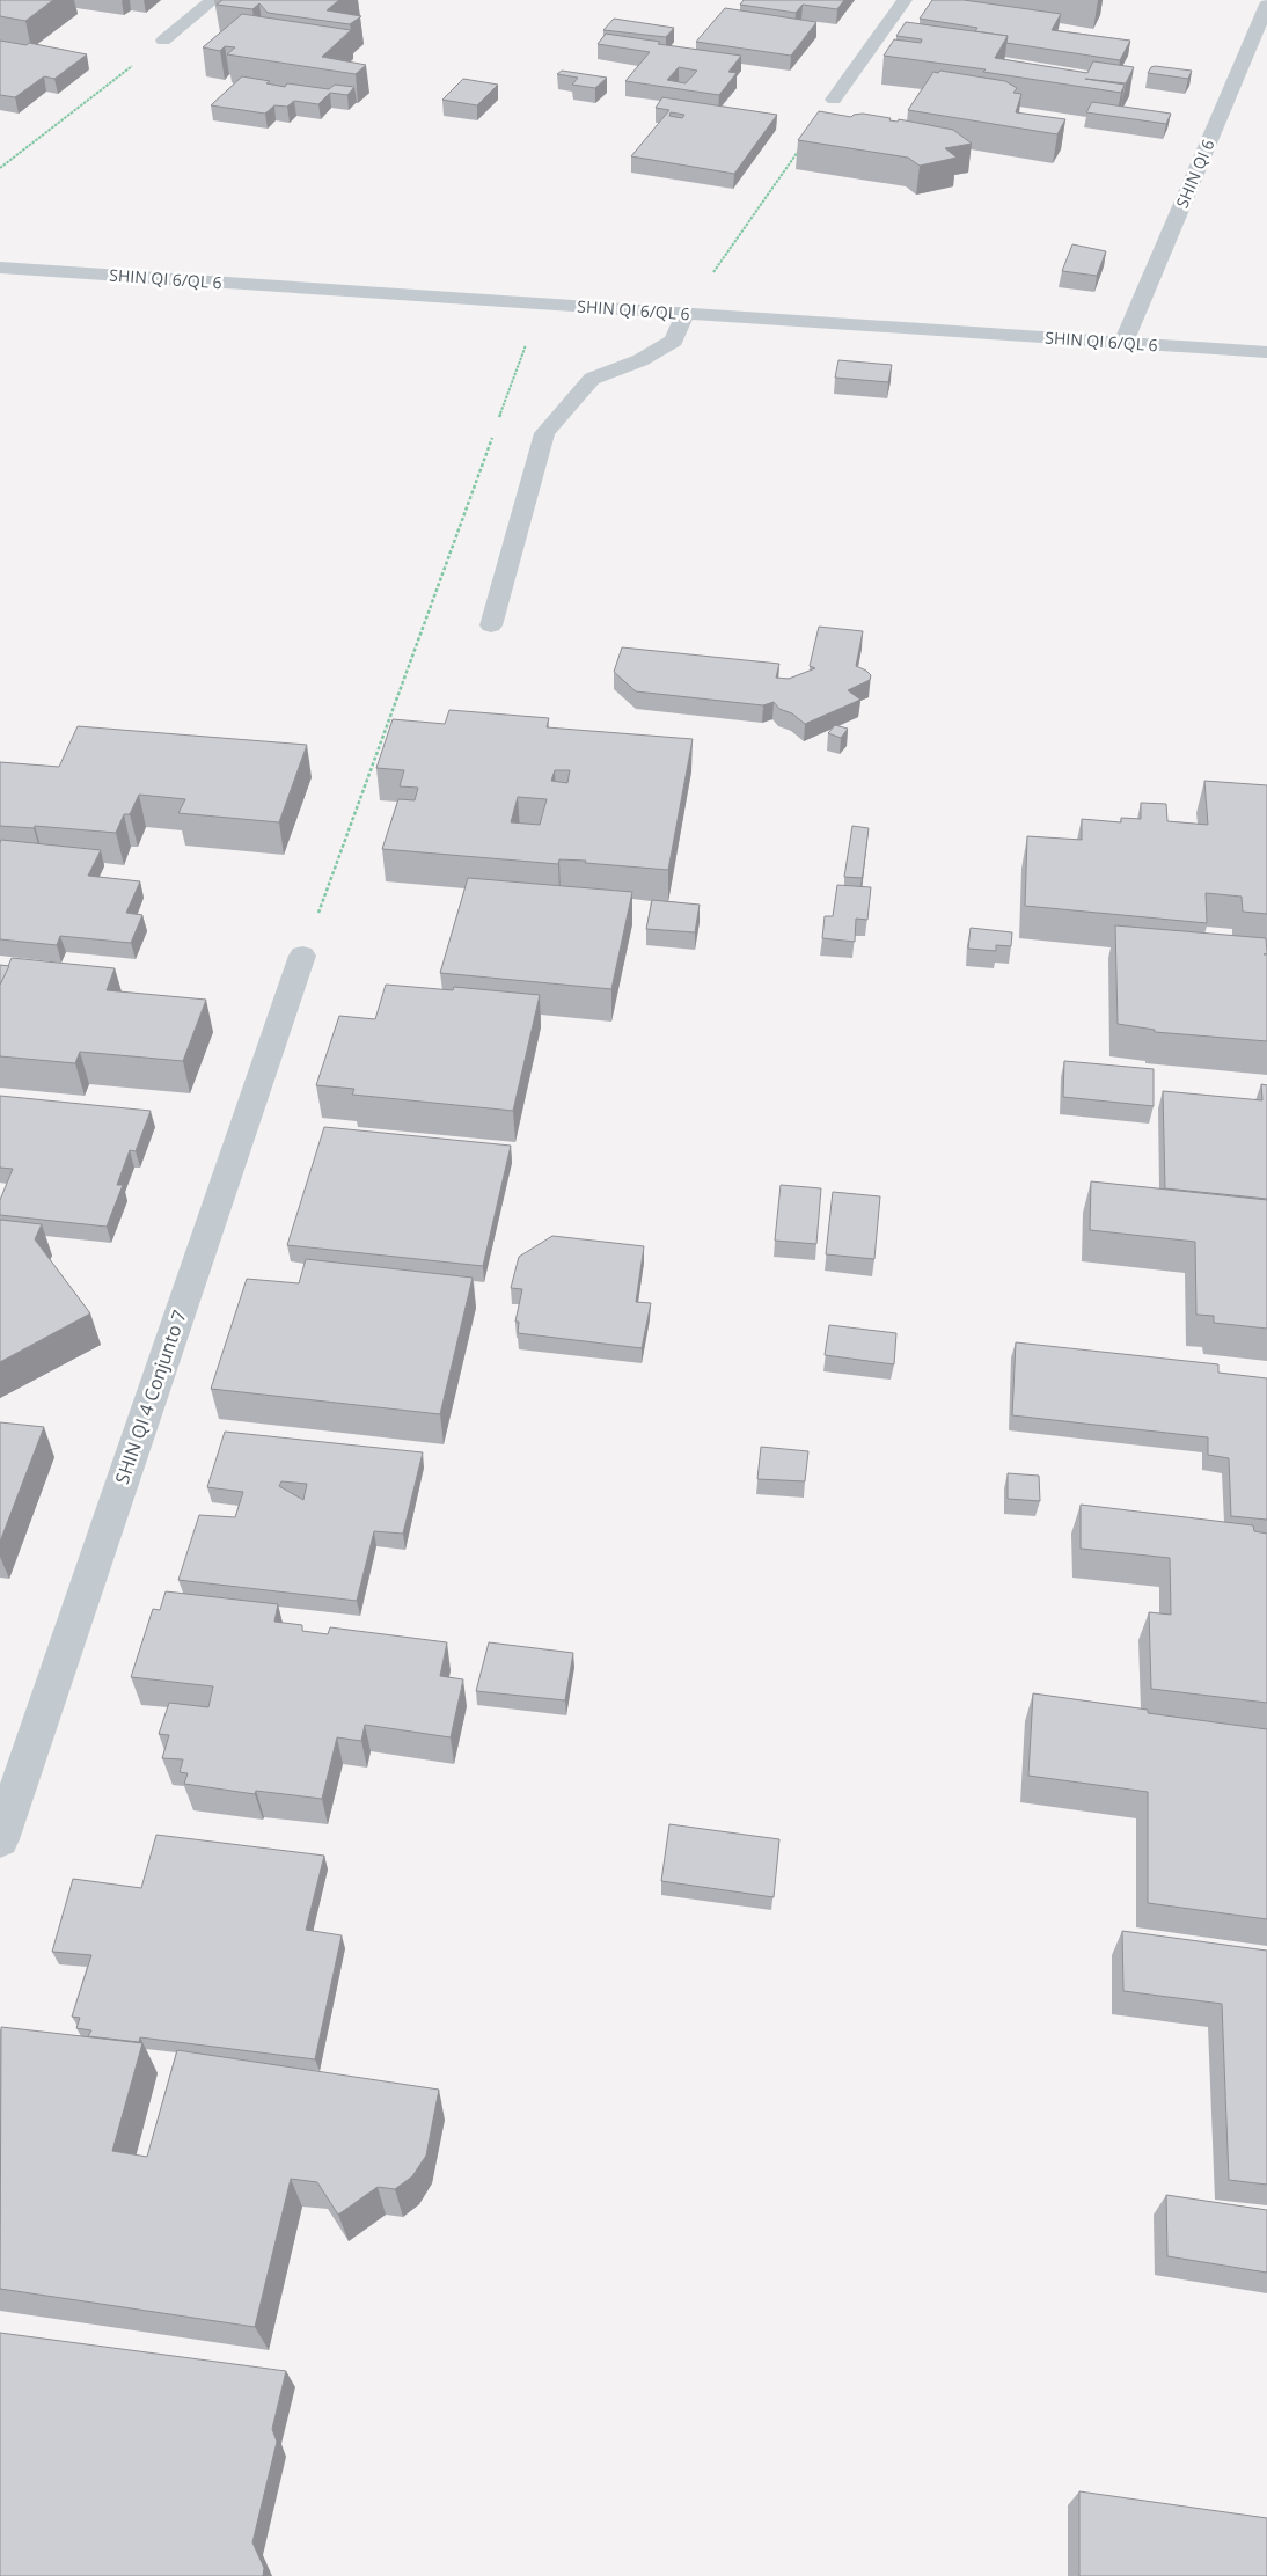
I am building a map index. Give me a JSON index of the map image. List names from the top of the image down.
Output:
{
  "streets": {
    "street": ["SHIN QI 6", "SHIN QI 6/QL 6", "SHIN QI 4 Conjunto 7"]
  },
  "crossings": [
    ["SHIN QI 6", "SHIN QI 6/QL 6"]
  ]
}
